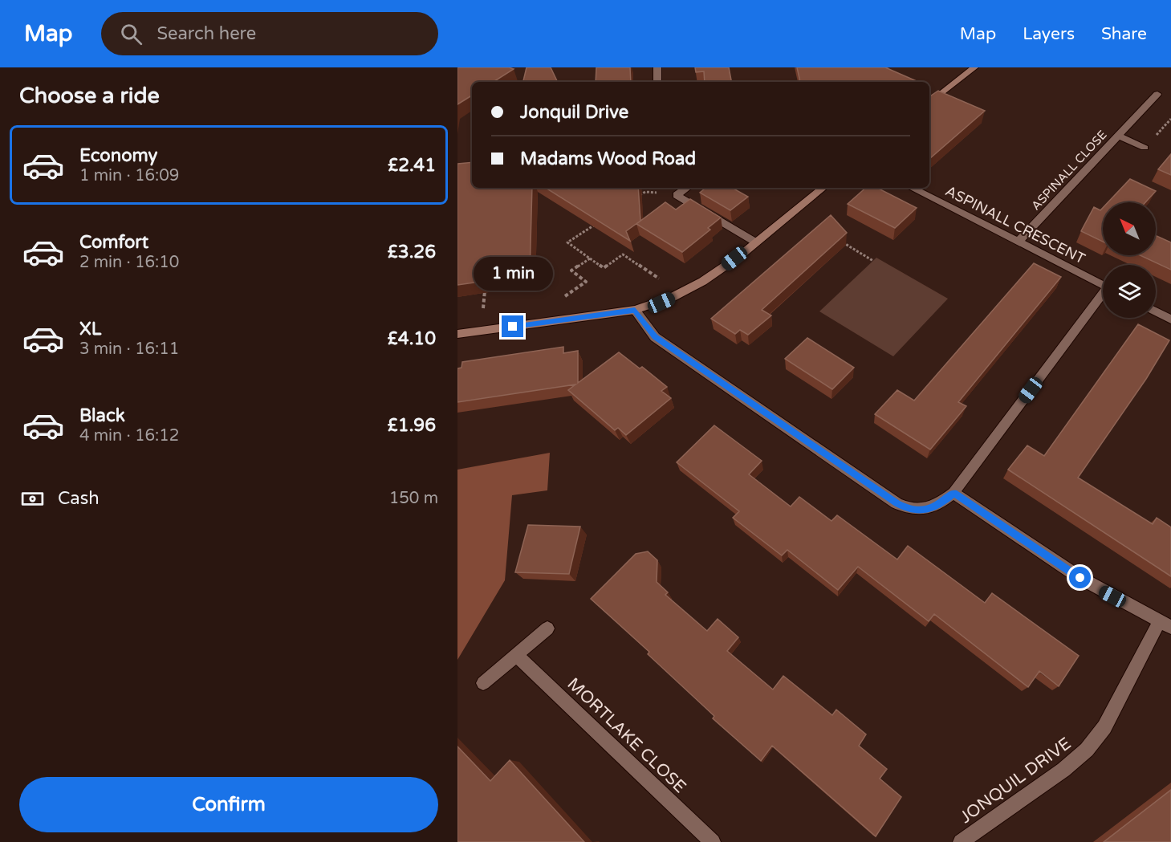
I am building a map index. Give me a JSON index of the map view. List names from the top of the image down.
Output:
{
  "streets": {
    "street": [
      "ASPINALL CLOSE",
      "ASPINALL CRESCENT",
      "MORTLAKE CLOSE",
      "JONQUIL DRIVE"
    ]
  },
  "crossings": [
    ["ASPINALL CLOSE", "ASPINALL CRESCENT"]
  ],
  "north": "top left",
  "page": {
    "header": "Map",
    "search": "Search here",
    "nav": ["Map", "Layers", "Share"],
    "heading": "Choose a ride",
    "banner": ["Jonquil Drive", "Madams Wood Road"],
    "list": [
      {
        "name": "Economy",
        "note": "1 min · 16:09",
        "value": "£2.41"
      },
      {
        "name": "Comfort",
        "note": "2 min · 16:10",
        "value": "£3.26"
      },
      {
        "name": "XL",
        "note": "3 min · 16:11",
        "value": "£4.10"
      },
      {
        "name": "Black",
        "note": "4 min · 16:12",
        "value": "£1.96"
      }
    ],
    "bubble": "1 min",
    "pay": ["Cash", "150 m"],
    "buttons": "Confirm"
  }
}
